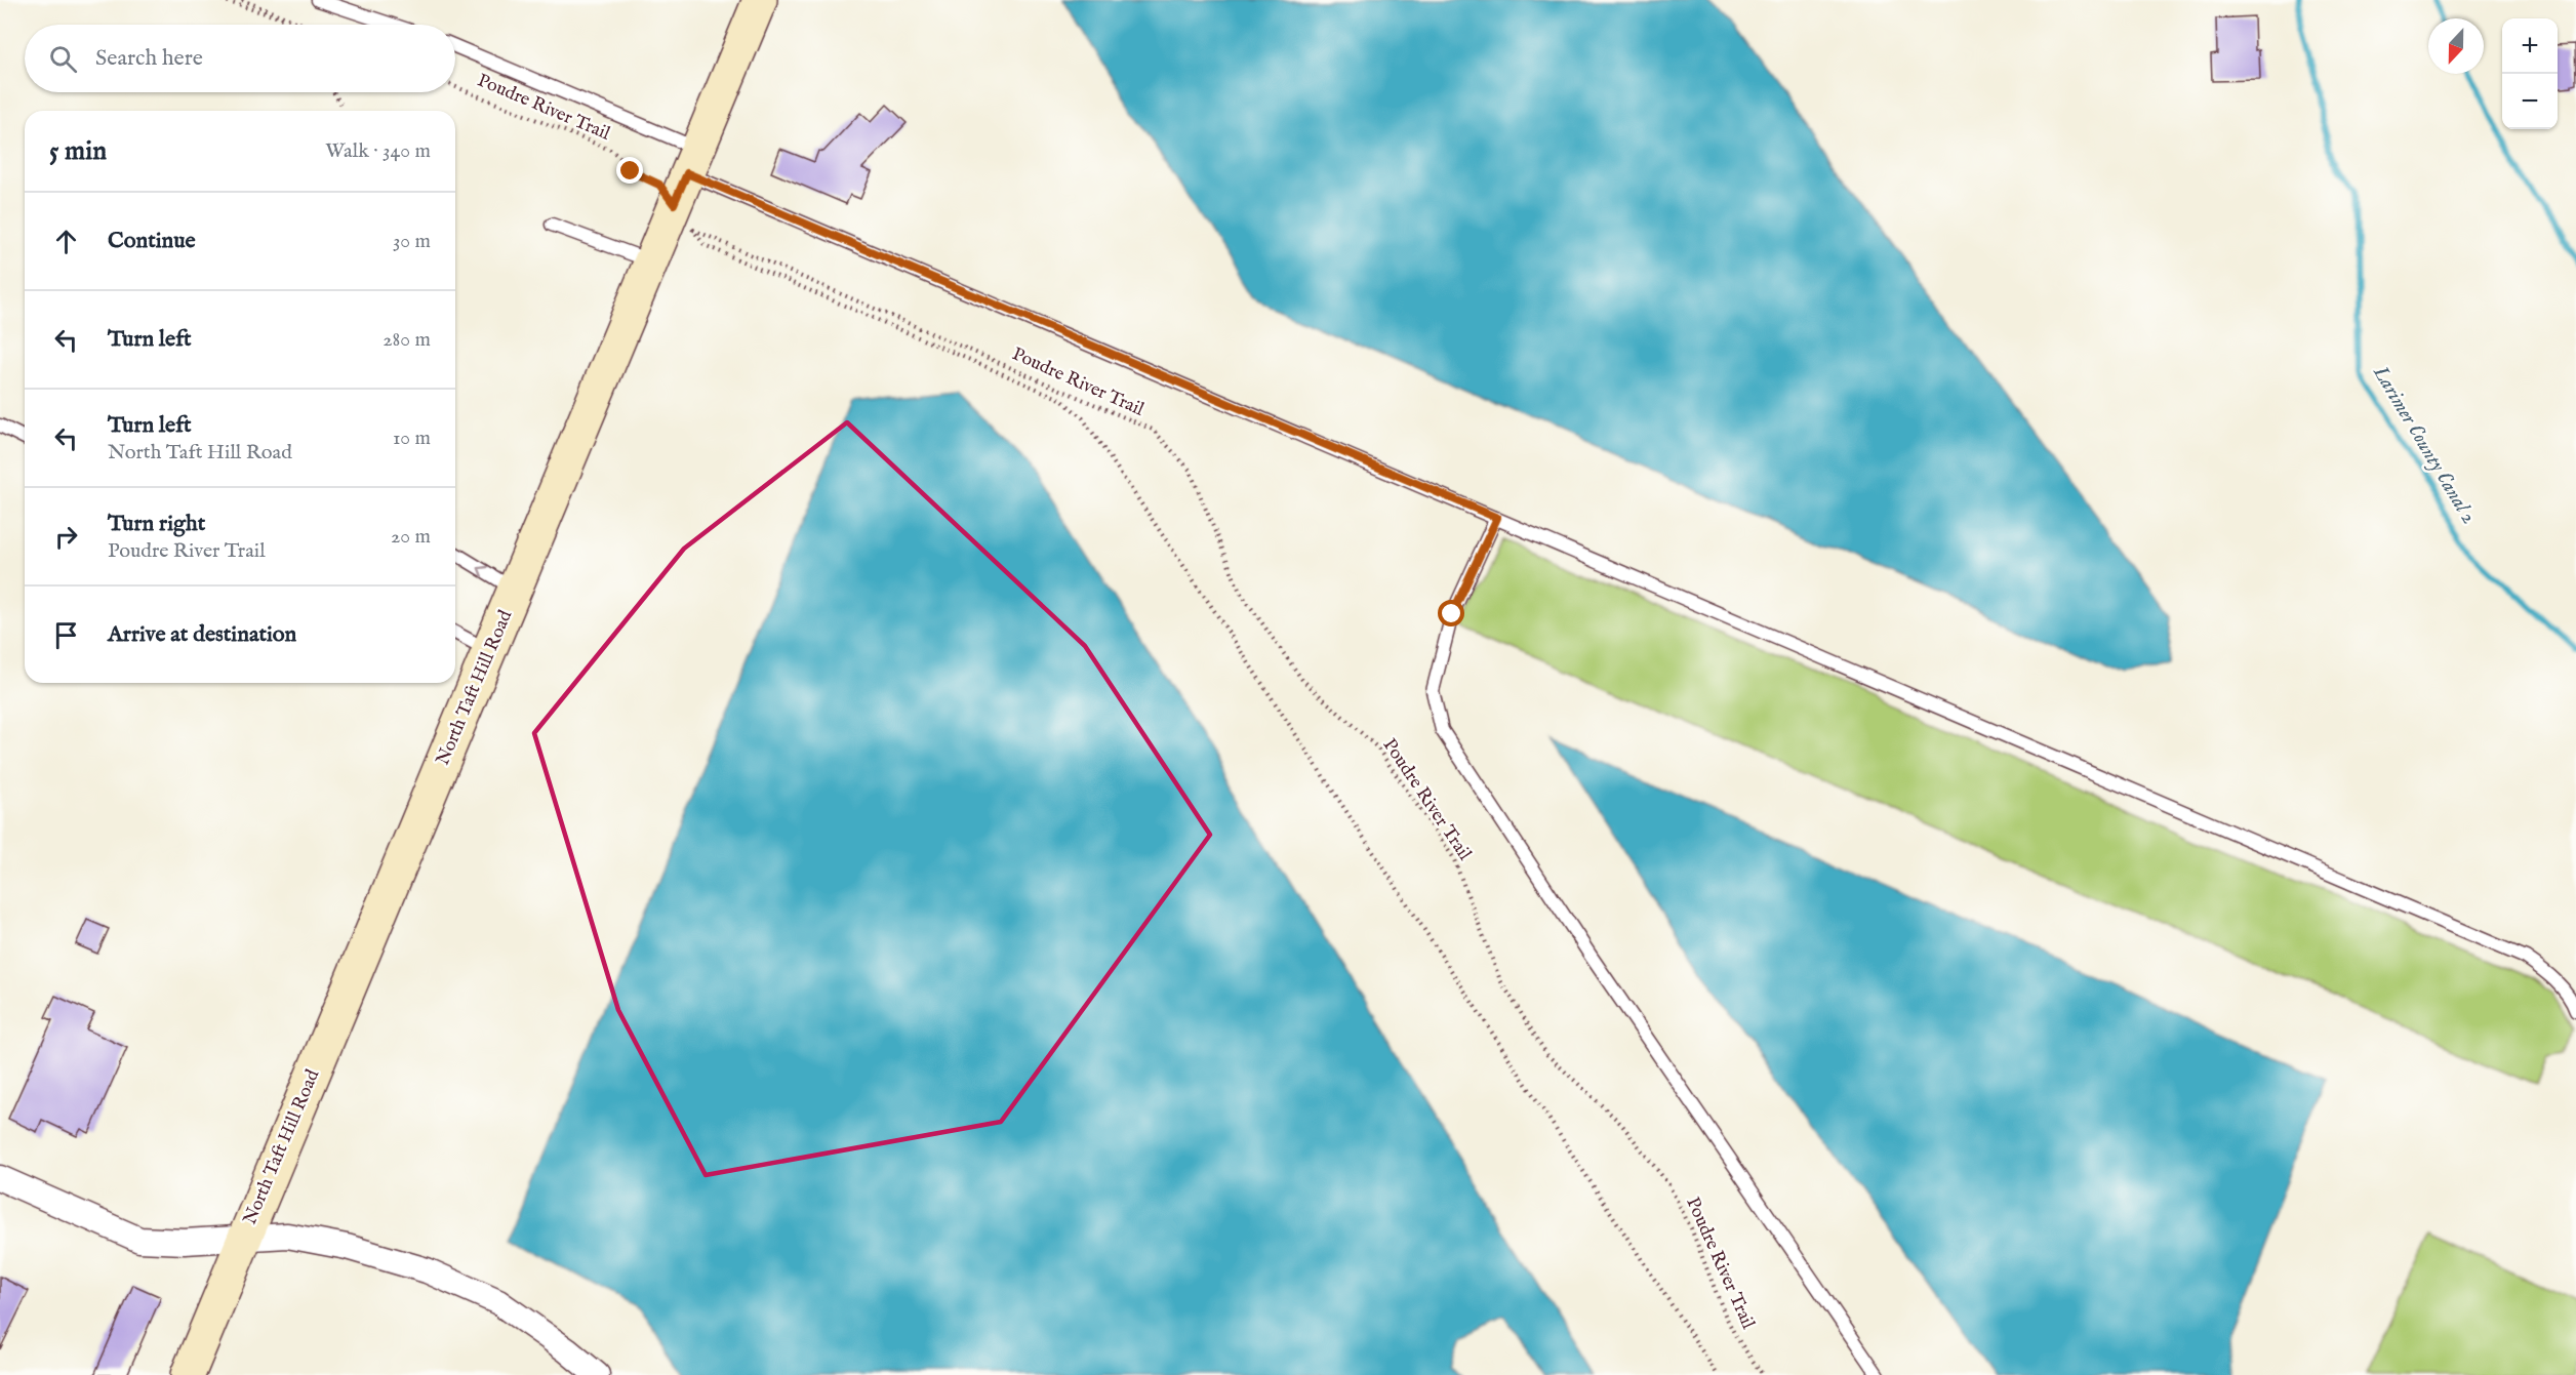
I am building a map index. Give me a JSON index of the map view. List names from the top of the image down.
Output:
{
  "streets": {
    "main road": ["North Taft Hill Road"],
    "path": ["Poudre River Trail"]
  },
  "crossings": [
    ["Poudre River Trail", "North Taft Hill Road"]
  ],
  "water": ["Larimer County Canal 2"],
  "north": "bottom",
  "page": {
    "map_buttons": ["+", "−"],
    "search": "Search here",
    "heading": ["5 min", "Walk · 340 m"],
    "list": [
      ["Continue", "30 m"],
      ["Turn left", "280 m"],
      ["Turn left", "North Taft Hill Road", "10 m"],
      ["Turn right", "Poudre River Trail", "20 m"],
      "Arrive at destination"
    ]
  }
}
